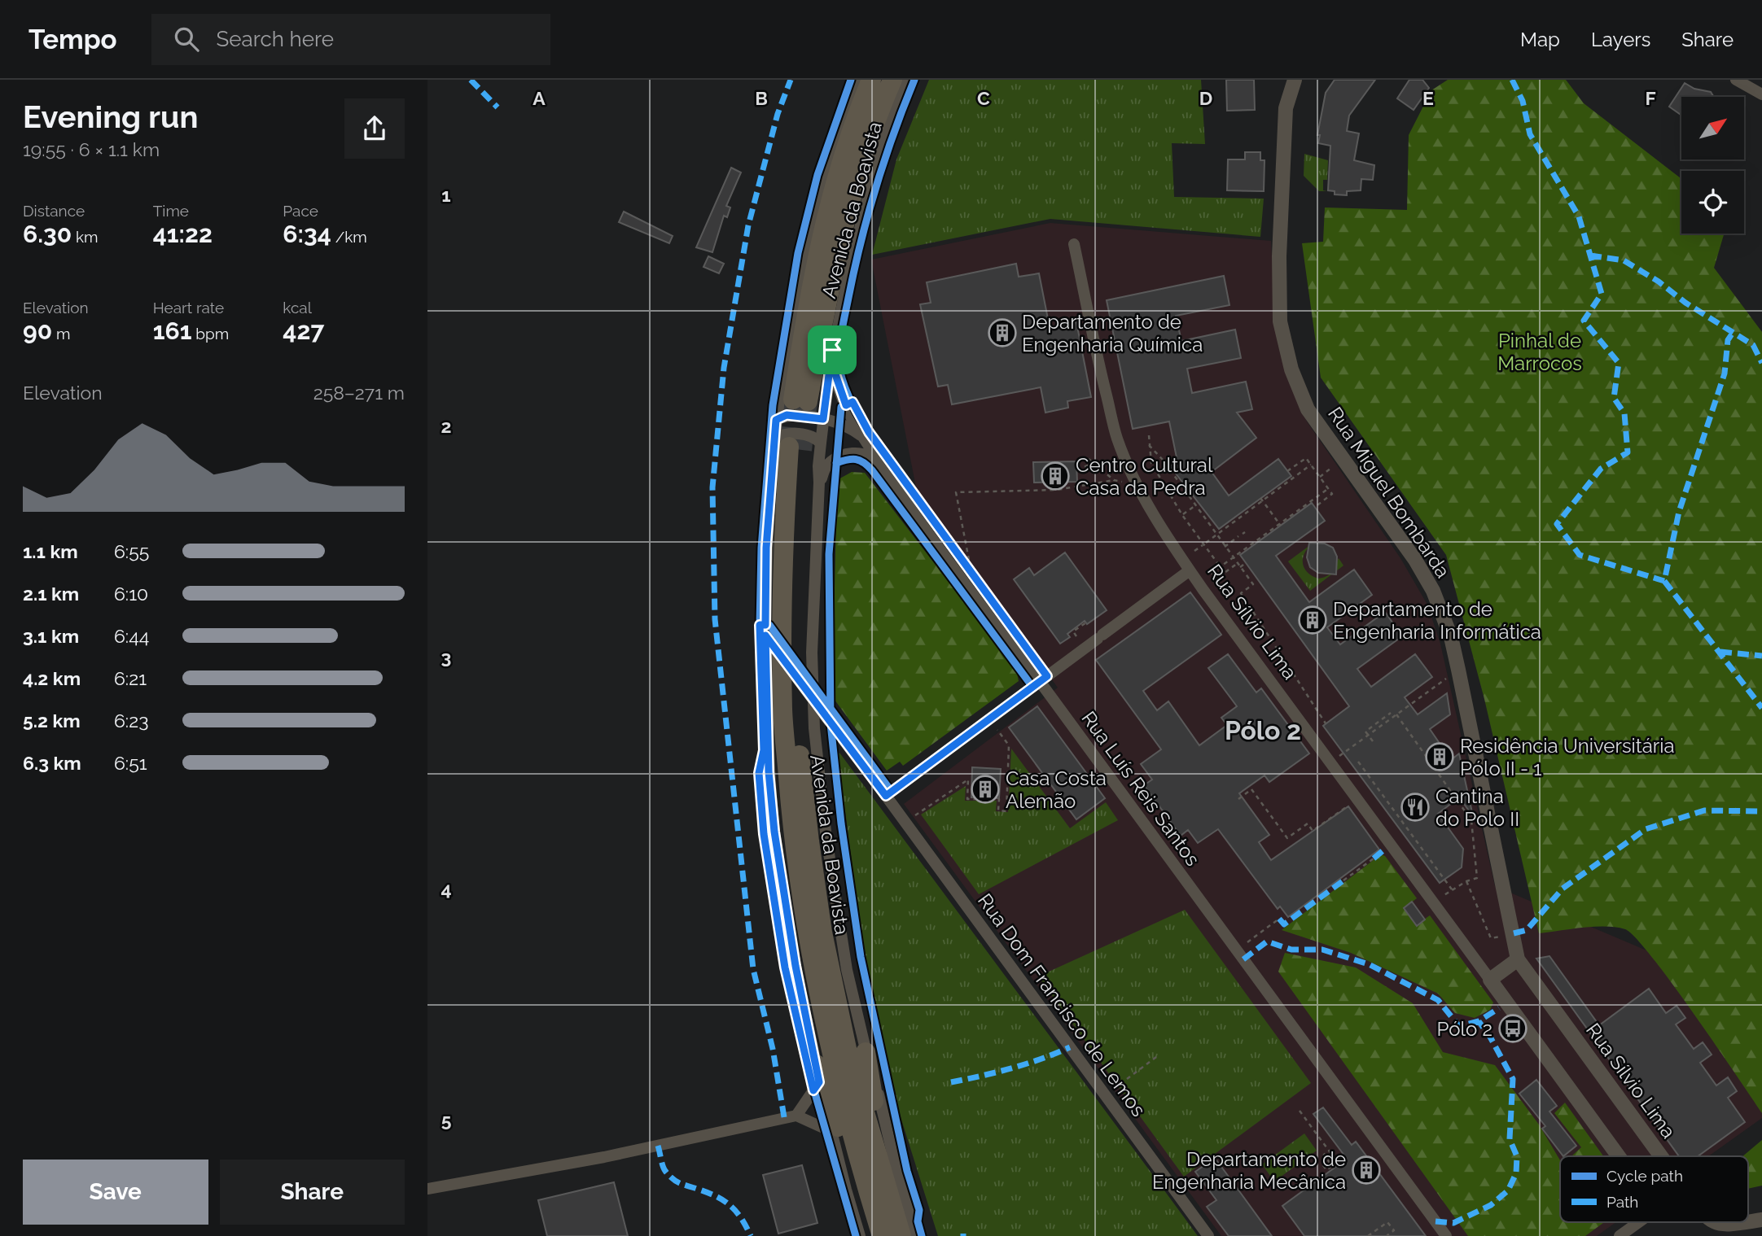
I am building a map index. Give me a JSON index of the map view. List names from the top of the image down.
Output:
{
  "streets": {
    "highway": ["Avenida da Boavista"],
    "street": [
      "Rua Miguel Bombarda",
      "Rua Sílvio Lima",
      "Rua Luís Reis Santos",
      "Rua Dom Francisco de Lemos"
    ]
  },
  "crossings": [
    ["Avenida da Boavista", "Rua Luís Reis Santos"],
    ["Avenida da Boavista", "Rua Dom Francisco de Lemos"],
    ["Rua Miguel Bombarda", "Rua Sílvio Lima"]
  ],
  "districts": ["Pólo 2"],
  "parks": ["Pinhal de Marrocos"],
  "places": {
    "building": [
      "Departamento de Engenharia Química",
      "Centro Cultural Casa da Pedra",
      "Departamento de Engenharia Informática",
      "Residência Universitária Pólo II - 1",
      "Casa Costa Alemão",
      "Departamento de Engenharia Mecânica"
    ],
    "restaurant": ["Cantina do Polo II"],
    "bus stop": ["Pólo 2"]
  },
  "legend": ["Cycle path", "Path"],
  "north": "top right",
  "page": {
    "header": "Tempo",
    "search": "Search here",
    "nav": ["Map", "Layers", "Share"],
    "heading": ["Evening run", "19:55 · 6 × 1.1 km"],
    "stats": [
      ["Distance", "6.30 km"],
      ["Time", "41:22"],
      ["Pace", "6:34 /km"],
      ["Elevation", "90 m"],
      ["Heart rate", "161 bpm"],
      ["kcal", "427"]
    ],
    "chart": ["Elevation", "258–271 m"],
    "list": [
      {
        "name": "1.1 km",
        "note": "6:55"
      },
      {
        "name": "2.1 km",
        "note": "6:10"
      },
      {
        "name": "3.1 km",
        "note": "6:44"
      },
      {
        "name": "4.2 km",
        "note": "6:21"
      },
      {
        "name": "5.2 km",
        "note": "6:23"
      },
      {
        "name": "6.3 km",
        "note": "6:51"
      }
    ],
    "buttons": ["Save", "Share"]
  },
  "grid": {
    "columns": [
      "A",
      "B",
      "C",
      "D",
      "E",
      "F"
    ],
    "rows": [
      "1",
      "2",
      "3",
      "4",
      "5"
    ]
  }
}
